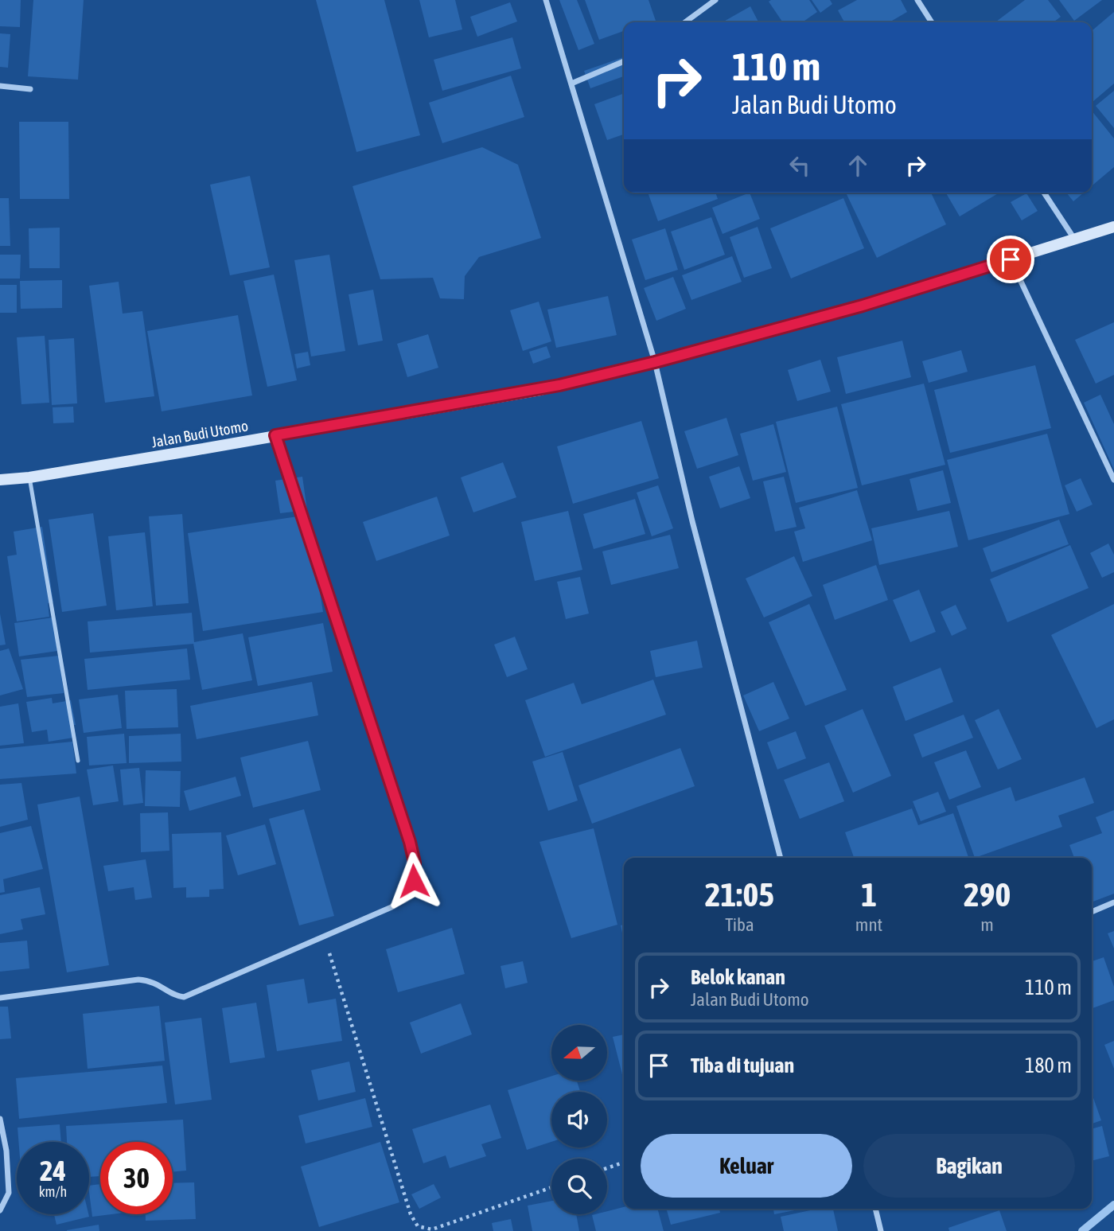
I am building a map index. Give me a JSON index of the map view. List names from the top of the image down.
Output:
{
  "streets": {
    "street": ["Jalan Budi Utomo"]
  },
  "north": "left",
  "page": {
    "turn": ["110 m", "Jalan Budi Utomo"],
    "eta": [
      "21:05",
      "Tiba",
      "1",
      "mnt",
      "290",
      "m"
    ],
    "list": [
      {
        "name": "Belok kanan",
        "note": "Jalan Budi Utomo",
        "value": "110 m"
      },
      {
        "name": "Tiba di tujuan",
        "value": "180 m"
      }
    ],
    "buttons": ["Keluar", "Bagikan"],
    "speed": "24 km/h",
    "limit": "30"
  }
}
